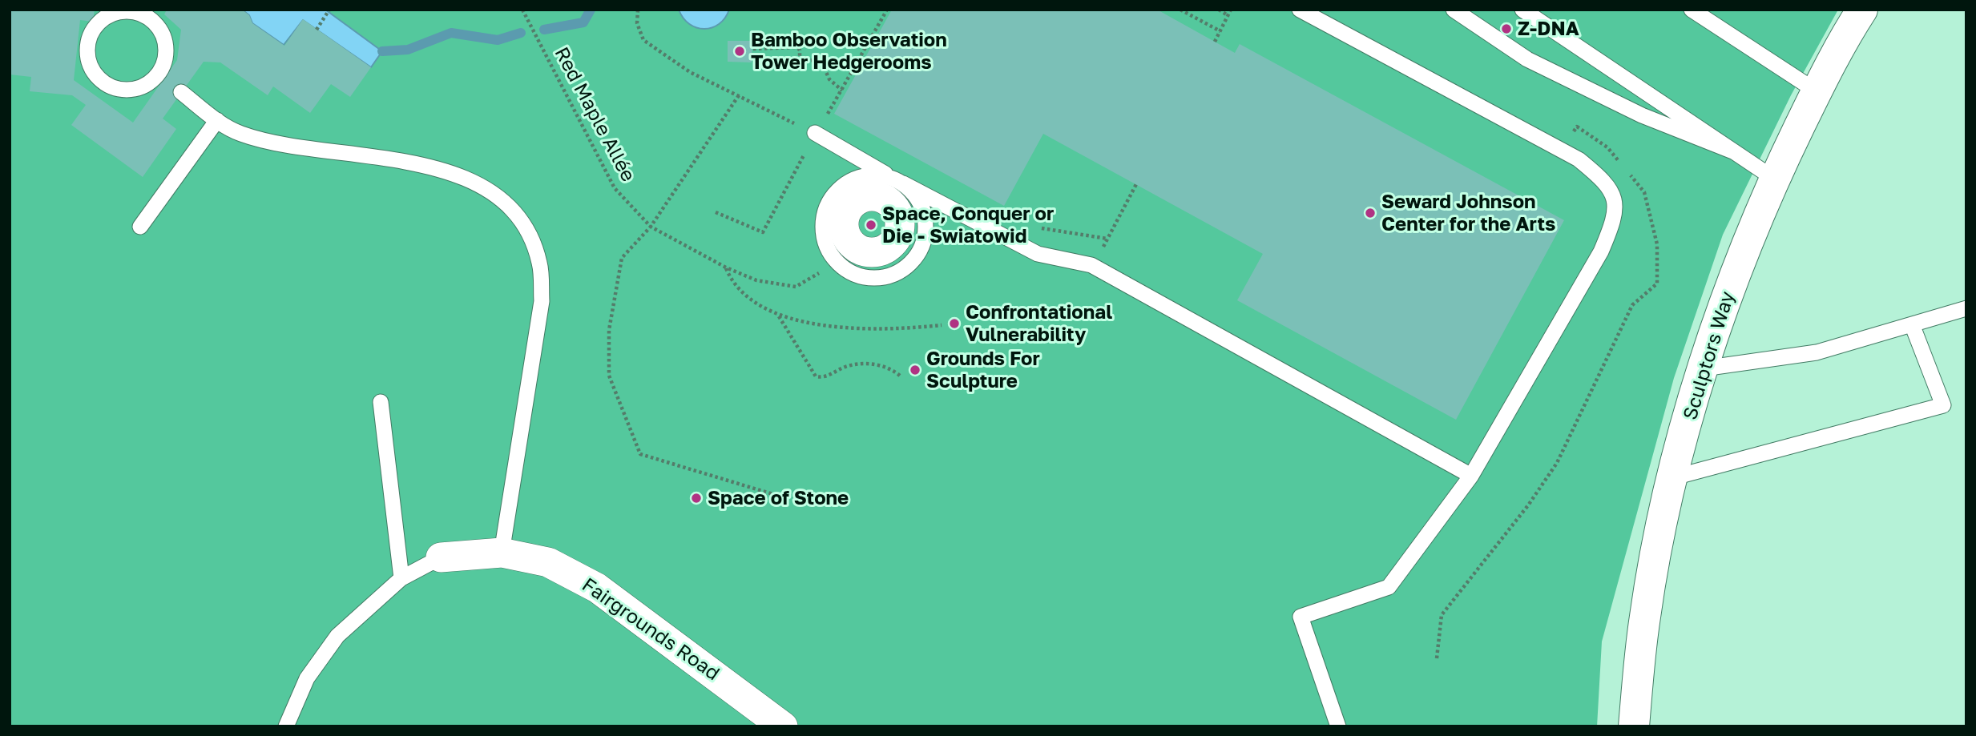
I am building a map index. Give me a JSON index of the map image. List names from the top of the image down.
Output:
{
  "streets": {
    "street": ["Sculptors Way", "Fairgrounds Road"],
    "path": ["Red Maple Allée"]
  },
  "places": [
    "Z-DNA",
    "Bamboo Observation Tower Hedgerooms",
    "Seward Johnson Center for the Arts",
    "Space, Conquer or Die - Swiatowid",
    "Confrontational Vulnerability",
    "Grounds For Sculpture",
    "Space of Stone"
  ]
}
